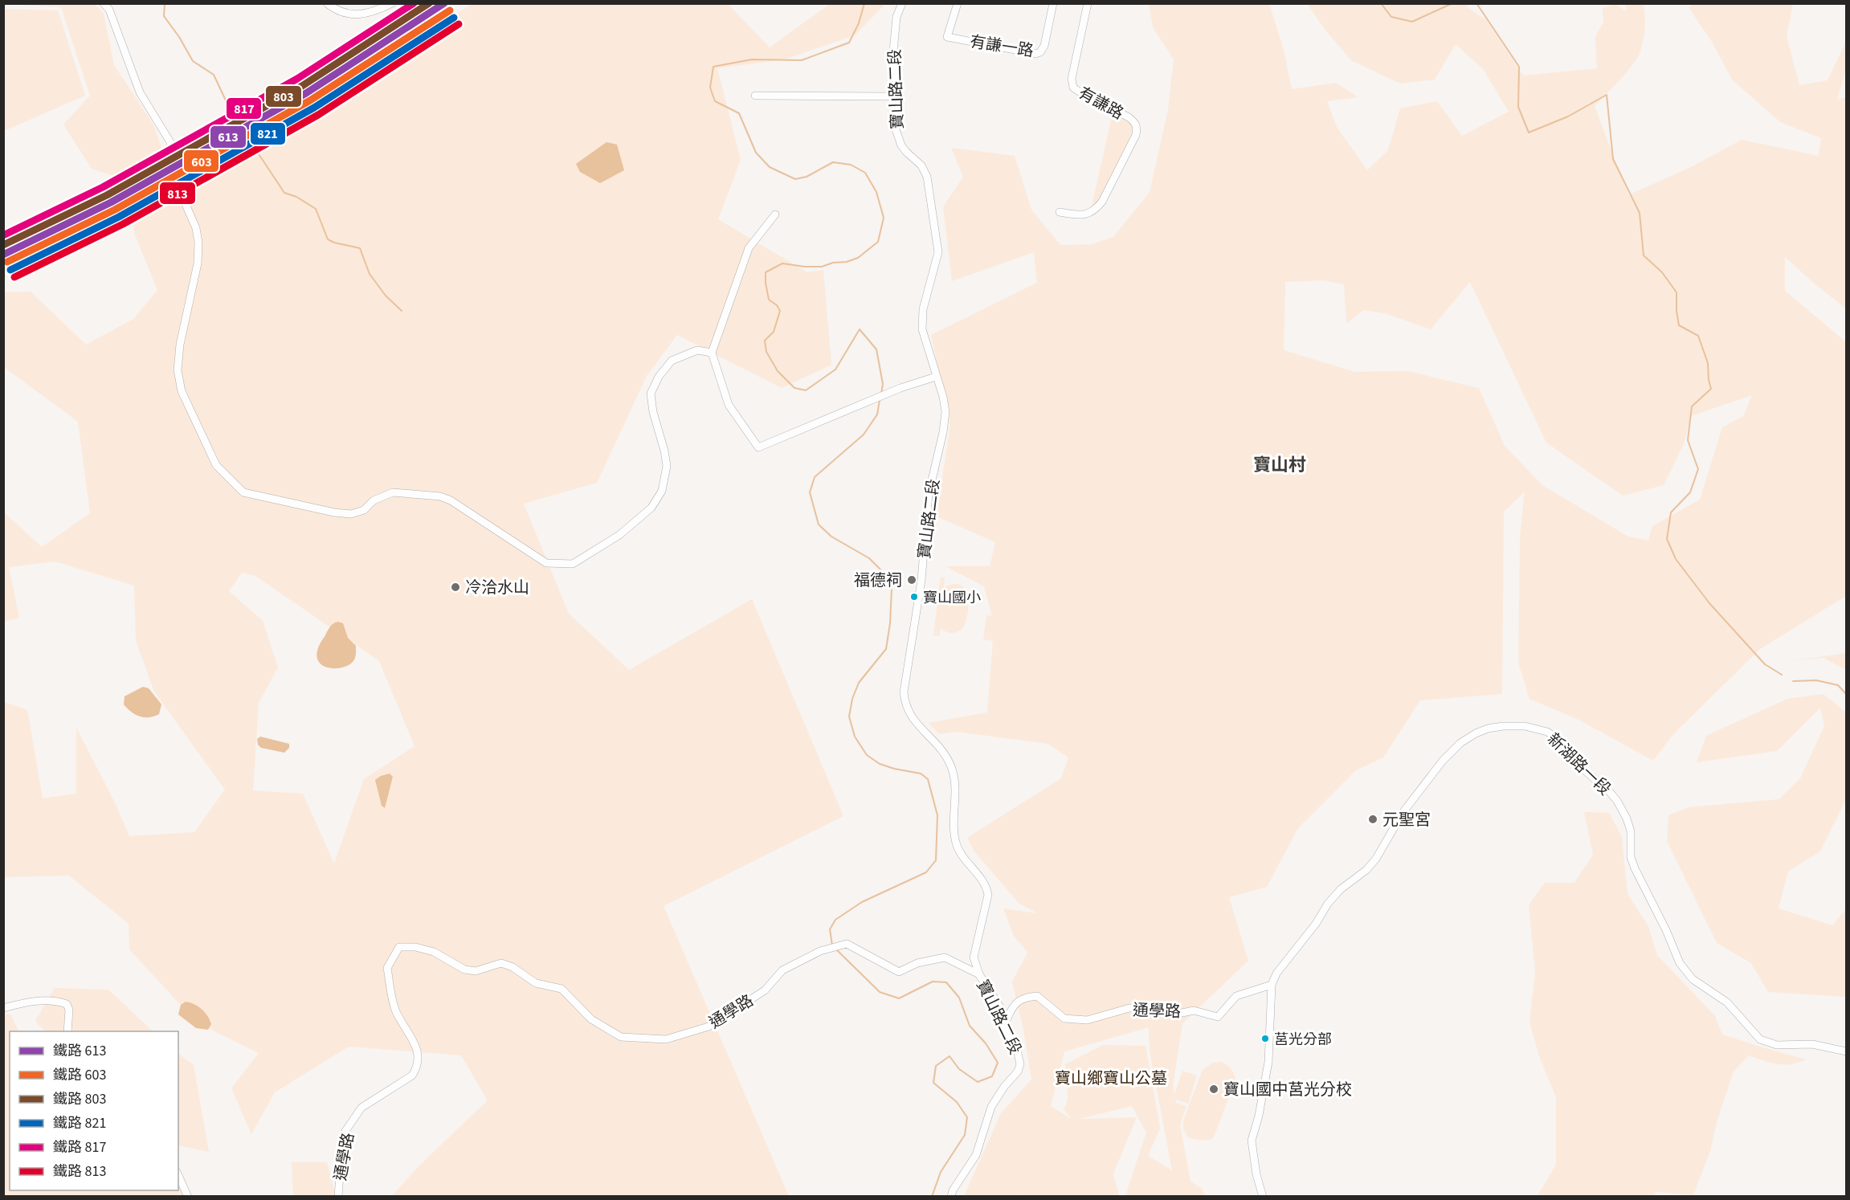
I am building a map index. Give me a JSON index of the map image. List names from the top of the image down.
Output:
{
  "streets": {
    "street": [
      "有謙一路",
      "寶山路二段",
      "有謙路",
      "新湖路一段",
      "通學路"
    ]
  },
  "crossings": [
    ["寶山路二段", "通學路"],
    ["新湖路一段", "通學路"]
  ],
  "districts": ["寶山村"],
  "parks": ["寶山鄉寶山公墓"],
  "places": [
    "福德祠",
    "冷洽水山",
    "寶山國小",
    "元聖宮",
    "莒光分部",
    "寶山國中莒光分校"
  ],
  "lines": [
    "rail line 613",
    "rail line 803",
    "rail line 817",
    "rail line 603",
    "rail line 821",
    "rail line 813"
  ],
  "legend": [
    "鐵路 613",
    "鐵路 603",
    "鐵路 803",
    "鐵路 821",
    "鐵路 817",
    "鐵路 813"
  ]
}
